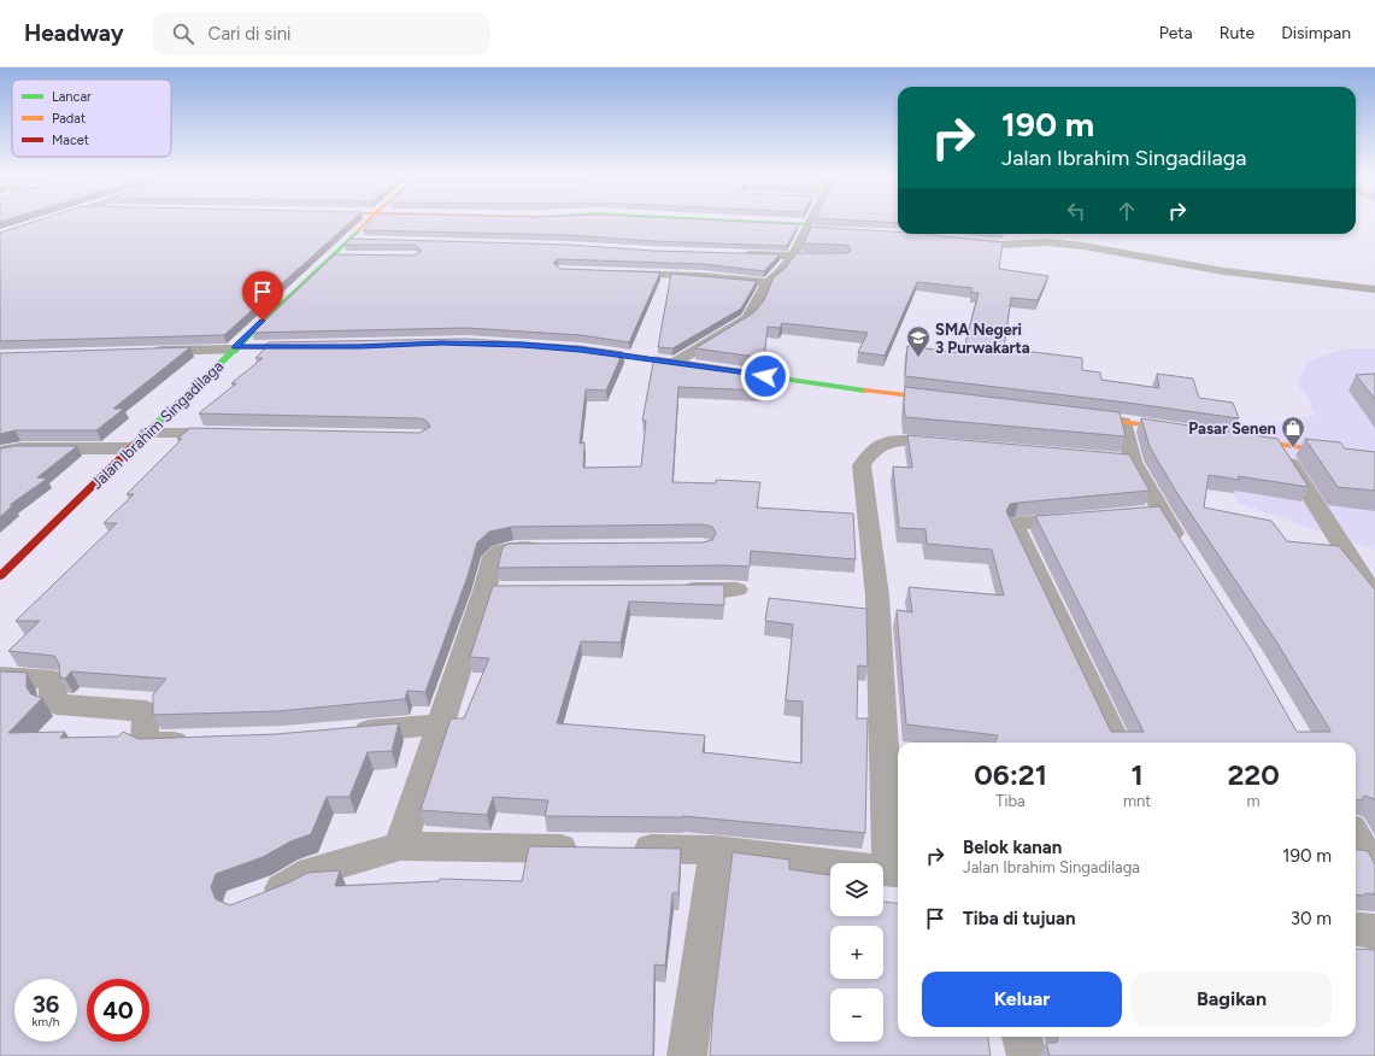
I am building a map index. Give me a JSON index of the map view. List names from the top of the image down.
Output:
{
  "streets": {
    "main road": ["Jalan Ibrahim Singadilaga"]
  },
  "places": {
    "school or university": ["SMA Negeri 3 Purwakarta"],
    "shop": ["Pasar Senen"]
  },
  "legend": ["Lancar", "Padat", "Macet"],
  "page": {
    "header": "Headway",
    "search": "Cari di sini",
    "nav": ["Peta", "Rute", "Disimpan"],
    "turn": ["190 m", "Jalan Ibrahim Singadilaga"],
    "eta": [
      "06:21",
      "Tiba",
      "1",
      "mnt",
      "220",
      "m"
    ],
    "list": [
      {
        "name": "Belok kanan",
        "note": "Jalan Ibrahim Singadilaga",
        "value": "190 m"
      },
      {
        "name": "Tiba di tujuan",
        "value": "30 m"
      }
    ],
    "map_buttons": ["+", "−"],
    "buttons": ["Keluar", "Bagikan"],
    "speed": "36 km/h",
    "limit": "40"
  }
}
